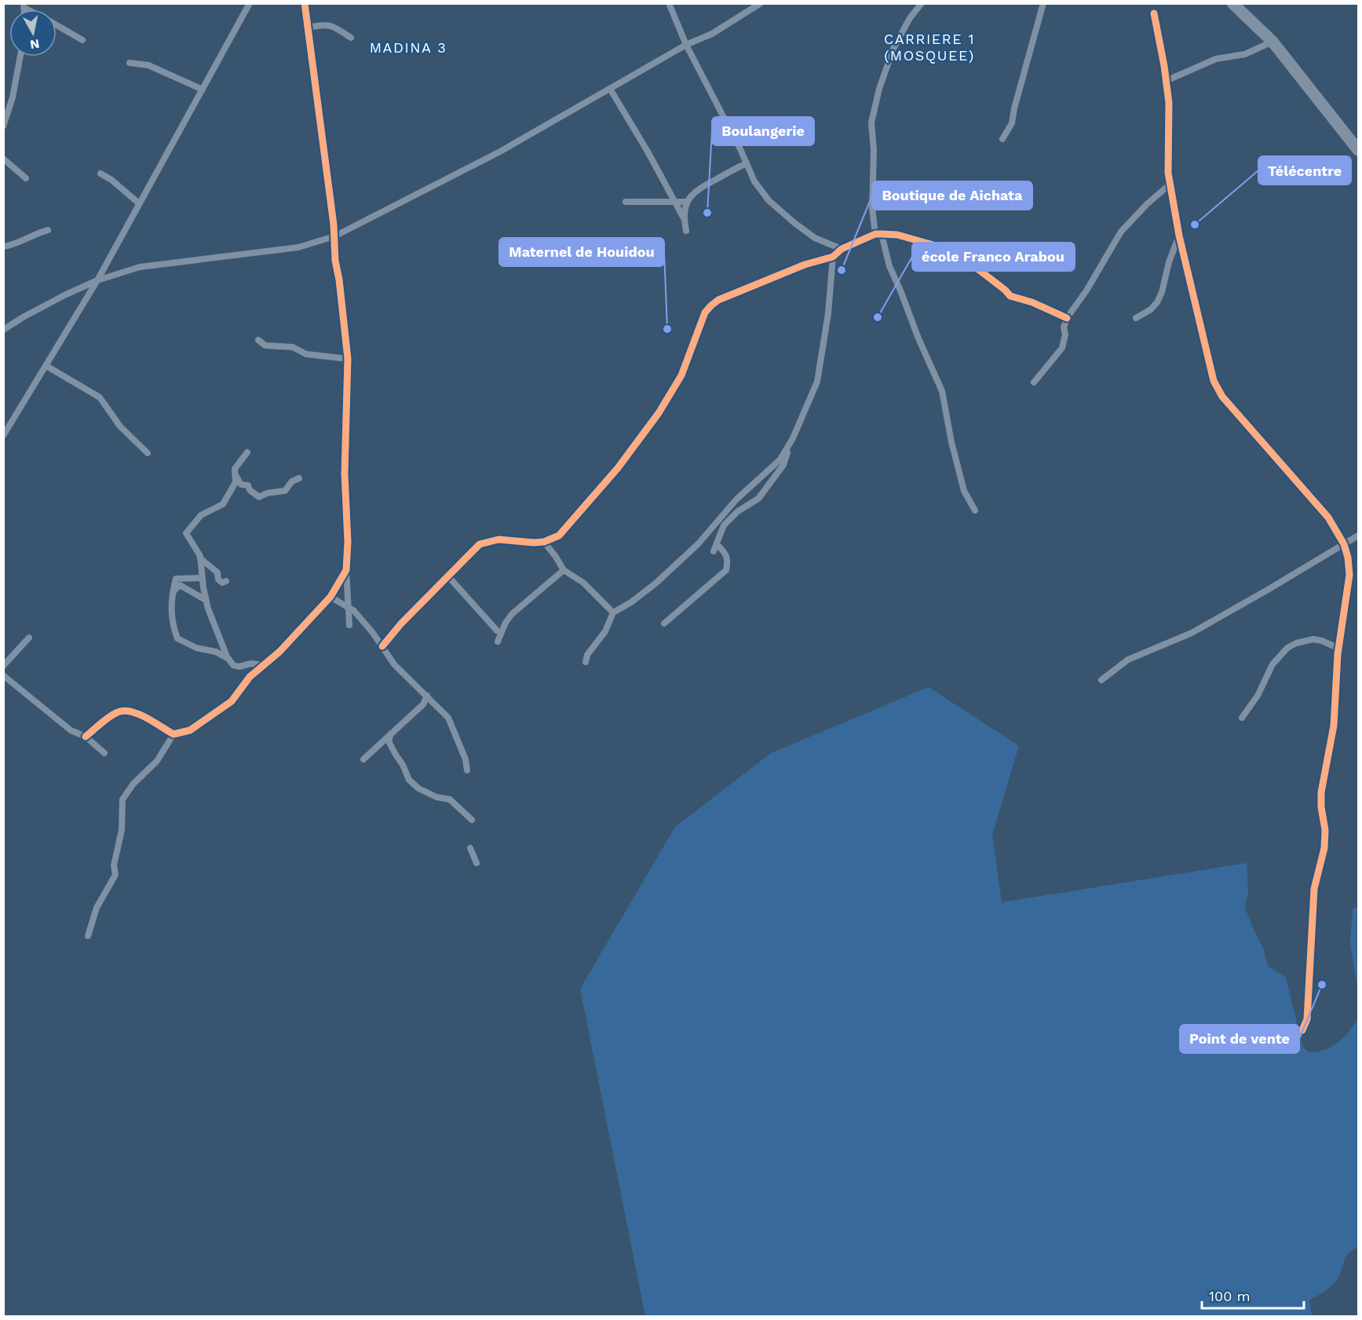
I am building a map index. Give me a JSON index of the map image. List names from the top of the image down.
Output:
{
  "districts": ["CARRIERE 1 (MOSQUEE)", "MADINA 3"],
  "places": [
    "Boulangerie",
    "Télécentre",
    "Boutique de Aichata",
    "école Franco Arabou",
    "Maternel de Houidou",
    "Point de vente"
  ],
  "scale_bar": "100 m",
  "north": "bottom"
}
